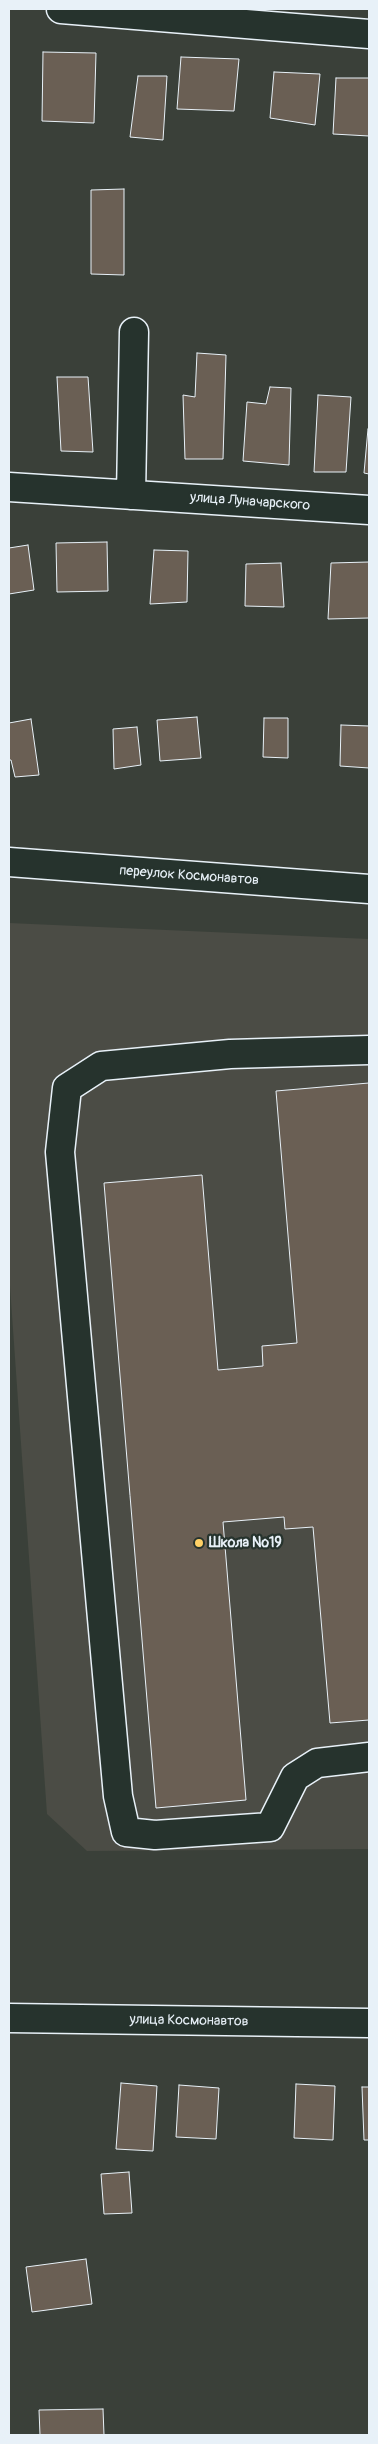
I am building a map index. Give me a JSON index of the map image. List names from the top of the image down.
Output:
{
  "streets": {
    "street": ["улица Луначарского", "переулок Космонавтов", "улица Космонавтов"]
  },
  "places": ["Школа №19"]
}
